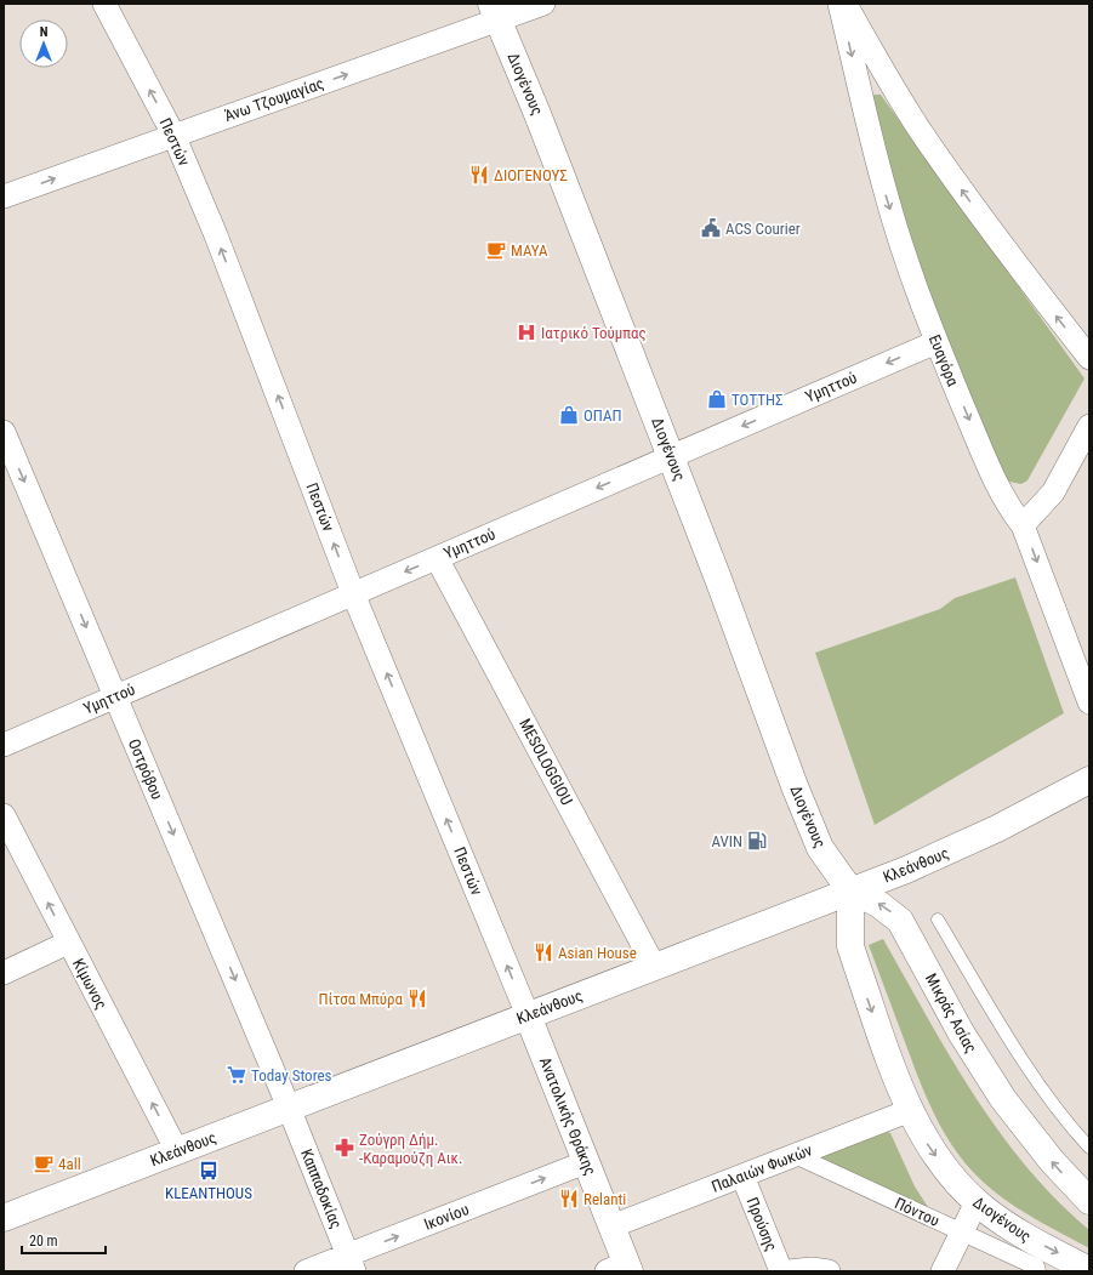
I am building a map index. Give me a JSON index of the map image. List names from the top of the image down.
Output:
{
  "streets": {
    "street": [
      "Διογένους",
      "Άνω Τζουμαγίας",
      "Πεστών",
      "Ευαγόρα",
      "Υμηττού",
      "MESOLOGGIOU",
      "Οστρόβου",
      "Κλεάνθους",
      "Κίμωνος",
      "Μικράς Ασίας",
      "Ανατολικής Θράκης",
      "Παλαιών Φωκών",
      "Καππαδοκίας",
      "Πόντου",
      "Ικονίου",
      "Προύσης"
    ]
  },
  "crossings": [
    ["Διογένους", "Άνω Τζουμαγίας"],
    ["Διογένους", "Υμηττού"],
    ["Διογένους", "Κλεάνθους"],
    ["Διογένους", "Μικράς Ασίας"],
    ["Διογένους", "Παλαιών Φωκών"],
    ["Άνω Τζουμαγίας", "Πεστών"],
    ["Πεστών", "Υμηττού"],
    ["Πεστών", "Κλεάνθους"],
    ["Πεστών", "Ανατολικής Θράκης"],
    ["Ευαγόρα", "Υμηττού"],
    ["Υμηττού", "MESOLOGGIOU"],
    ["Υμηττού", "Οστρόβου"],
    ["MESOLOGGIOU", "Κλεάνθους"],
    ["Οστρόβου", "Κλεάνθους"],
    ["Οστρόβου", "Καππαδοκίας"],
    ["Κλεάνθους", "Κίμωνος"],
    ["Κλεάνθους", "Μικράς Ασίας"],
    ["Κλεάνθους", "Ανατολικής Θράκης"],
    ["Κλεάνθους", "Καππαδοκίας"],
    ["Ανατολικής Θράκης", "Παλαιών Φωκών"],
    ["Ανατολικής Θράκης", "Ικονίου"],
    ["Παλαιών Φωκών", "Πόντου"],
    ["Παλαιών Φωκών", "Προύσης"],
    ["Καππαδοκίας", "Ικονίου"]
  ],
  "one_way": [
    "Άνω Τζουμαγίας",
    "Πεστών",
    "Υμηττού",
    "Οστρόβου",
    "Κίμωνος",
    "Μικράς Ασίας",
    "Ικονίου"
  ],
  "places": {
    "restaurant": [
      "ΔΙΟΓΕΝΟΥΣ",
      "Asian House",
      "Πίτσα Μπύρα",
      "Relanti"
    ],
    "public building": ["ACS Courier"],
    "cafe": ["MAYA", "4all"],
    "hospital": ["Ιατρικό Τούμπας"],
    "shop": ["ΤΟΤΤΗΣ", "ΟΠΑΠ"],
    "fuel station": ["AVIN"],
    "supermarket": ["Today Stores"],
    "pharmacy": ["Ζούγρη Δήμ. -Καραμούζη Αικ."],
    "bus stop": ["KLEANTHOUS"]
  },
  "scale_bar": "20 m",
  "north": "top"
}
